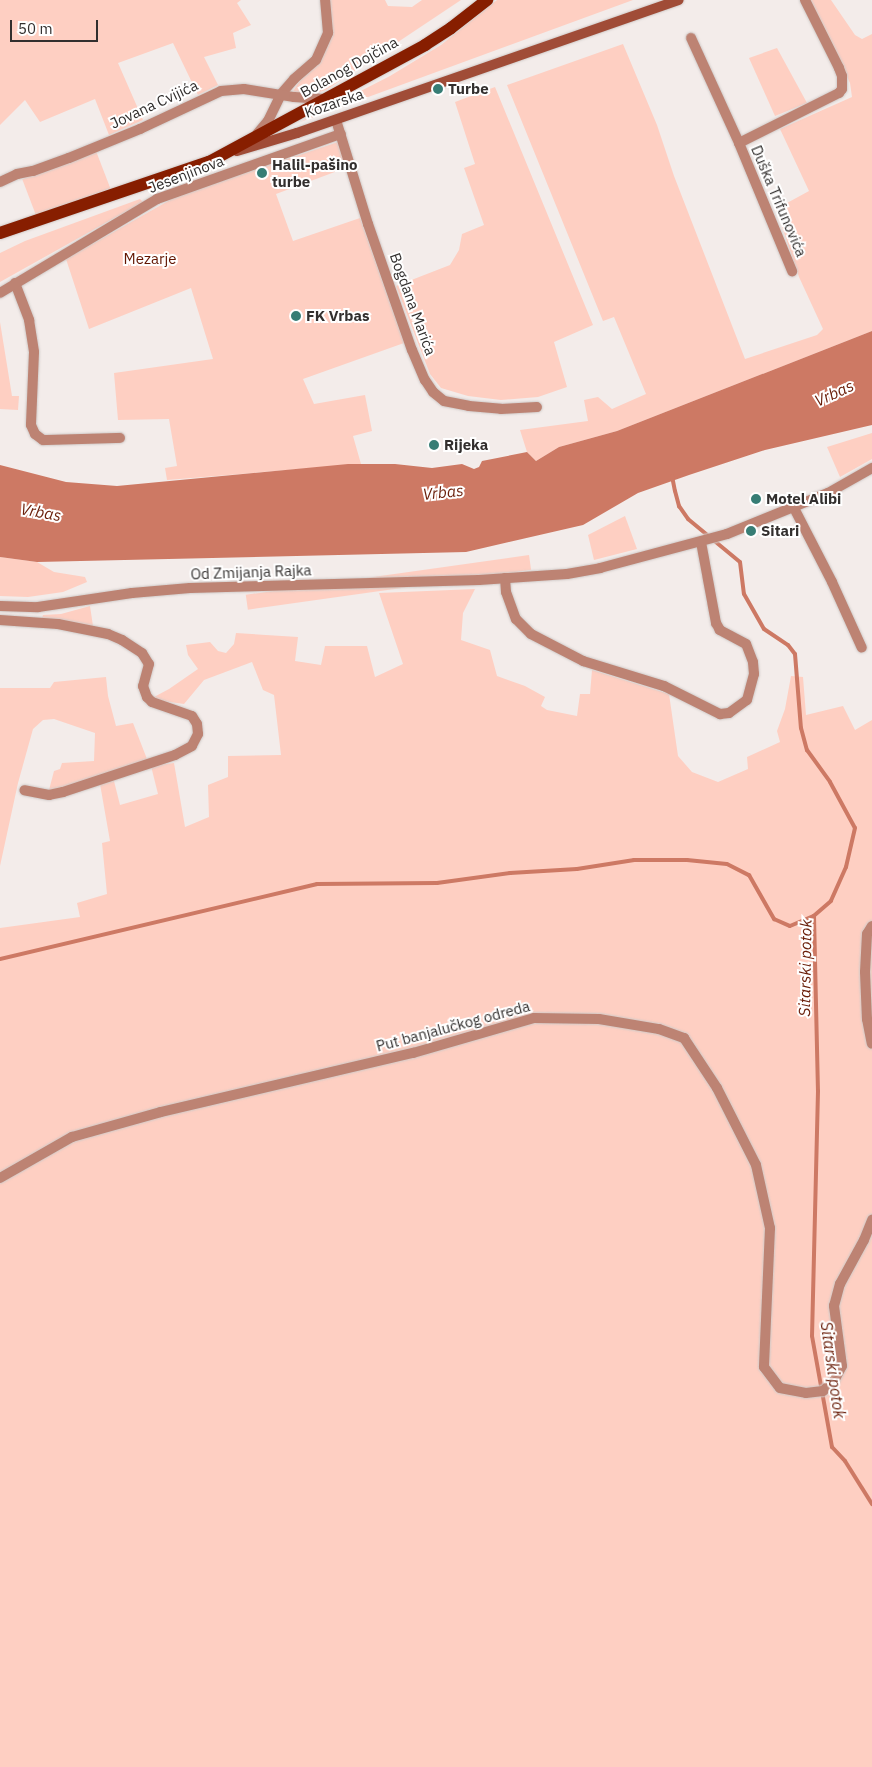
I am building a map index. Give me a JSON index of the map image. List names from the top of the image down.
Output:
{
  "streets": {
    "main road": ["Bolanog Dojčina", "Kozarska"],
    "street": [
      "Jovana Cvijića",
      "Jesenjinova",
      "Duška Trifunovića",
      "Bogdana Marića",
      "Od Zmijanja Rajka",
      "Put banjalučkog odreda"
    ]
  },
  "crossings": [
    ["Bolanog Dojčina", "Kozarska"],
    ["Bolanog Dojčina", "Jovana Cvijića"],
    ["Kozarska", "Bogdana Marića"],
    ["Jesenjinova", "Bogdana Marića"]
  ],
  "water": ["Vrbas", "Sitarski potok"],
  "parks": ["Mezarje"],
  "places": [
    "Turbe",
    "Halil-pašino turbe",
    "FK Vrbas",
    "Rijeka",
    "Motel Alibi",
    "Sitari"
  ],
  "scale_bar": "50 m"
}
